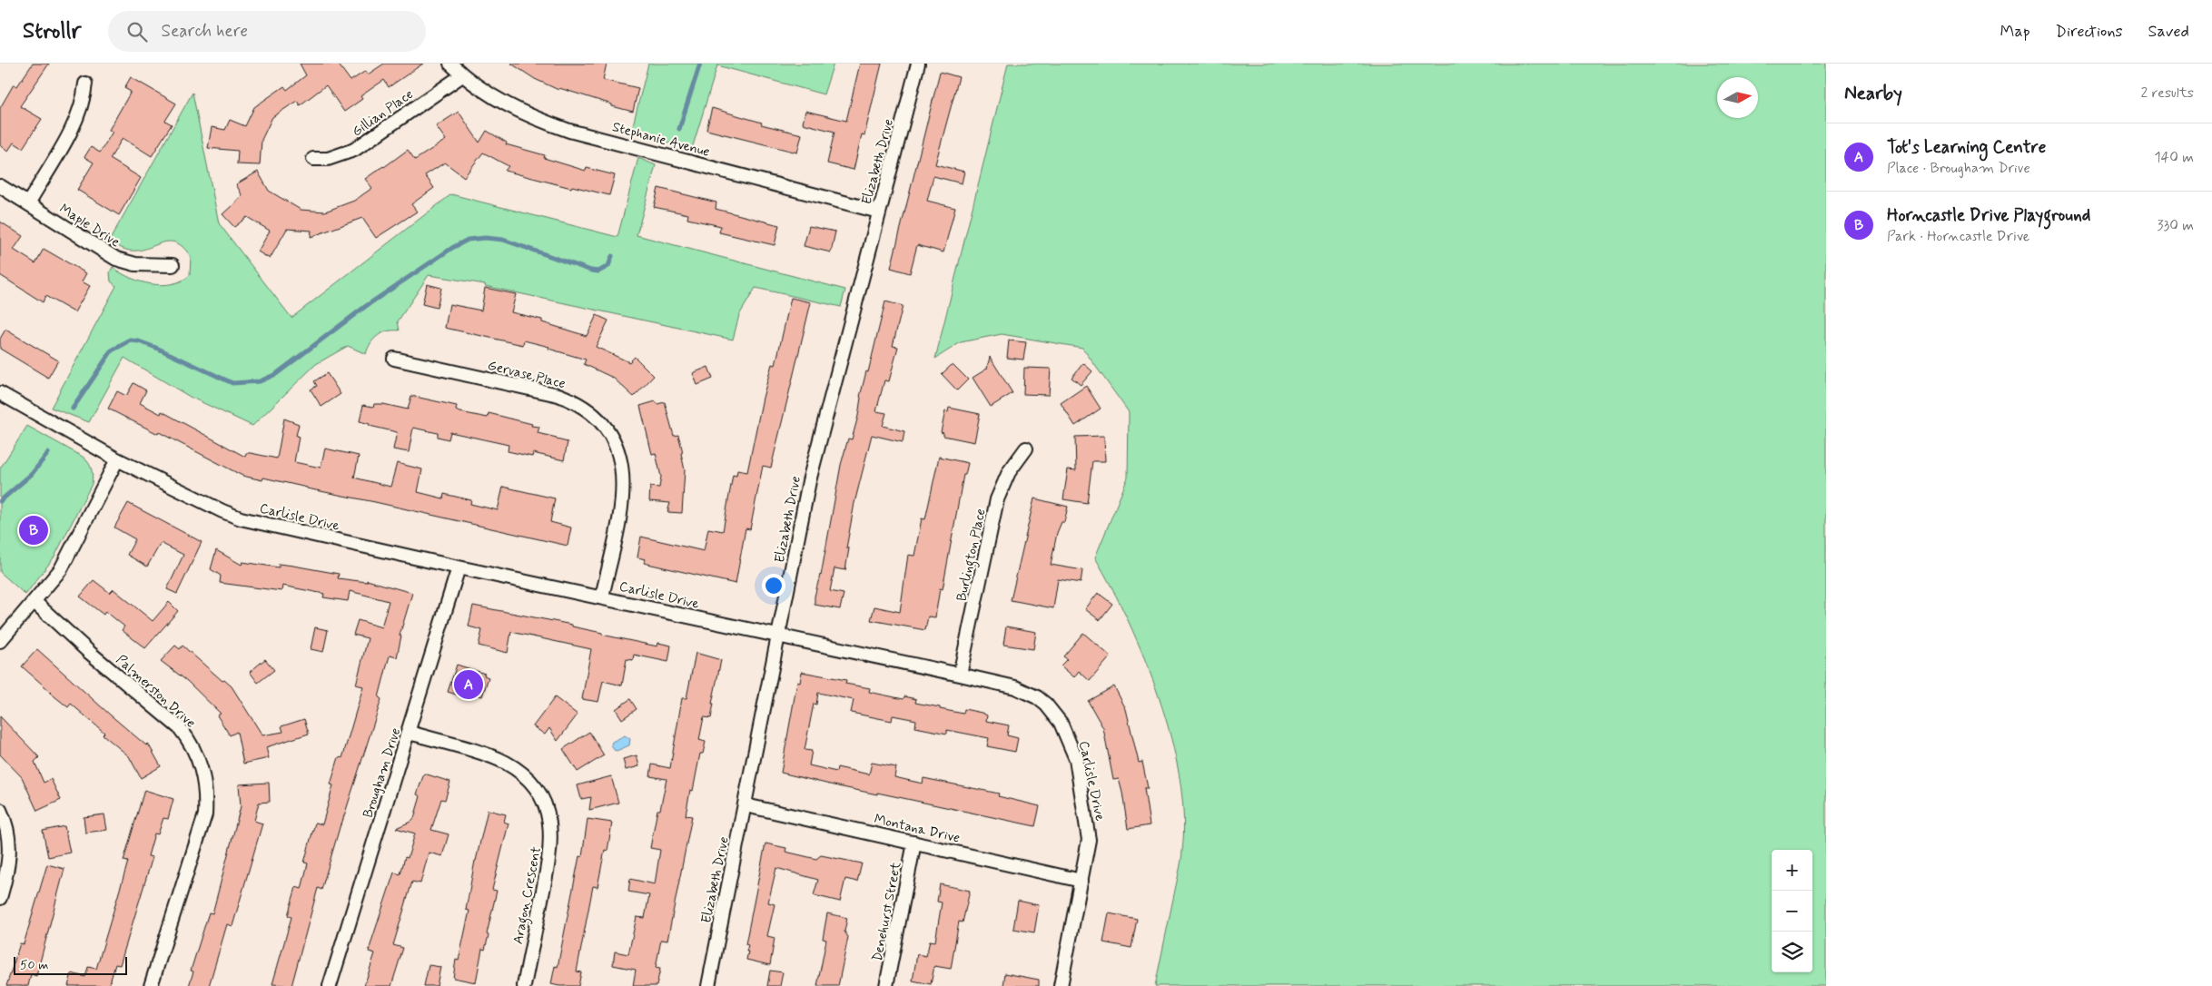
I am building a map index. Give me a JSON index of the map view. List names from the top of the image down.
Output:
{
  "streets": {
    "street": [
      "Gillian Place",
      "Stephanie Avenue",
      "Elizabeth Drive",
      "Maple Drive",
      "Gervase Place",
      "Carlisle Drive",
      "Burlington Place",
      "Palmerston Drive",
      "Brougham Drive",
      "Montana Drive",
      "Aragon Crescent",
      "Denehurst Street"
    ]
  },
  "crossings": [
    ["Gillian Place", "Stephanie Avenue"],
    ["Stephanie Avenue", "Elizabeth Drive"],
    ["Elizabeth Drive", "Carlisle Drive"],
    ["Elizabeth Drive", "Montana Drive"],
    ["Gervase Place", "Carlisle Drive"],
    ["Carlisle Drive", "Burlington Place"],
    ["Carlisle Drive", "Brougham Drive"],
    ["Carlisle Drive", "Montana Drive"],
    ["Brougham Drive", "Aragon Crescent"],
    ["Montana Drive", "Denehurst Street"]
  ],
  "scale_bar": "50 m",
  "north": "right",
  "page": {
    "header": "Strollr",
    "search": "Search here",
    "nav": ["Map", "Directions", "Saved"],
    "heading": ["Nearby", "2 results"],
    "list": [
      {
        "mark": "A",
        "name": "Tot's Learning Centre",
        "note": "Place · Brougham Drive",
        "value": "140 m"
      },
      {
        "mark": "B",
        "name": "Horncastle Drive Playground",
        "note": "Park · Horncastle Drive",
        "value": "330 m"
      }
    ],
    "pins": ["B", "A"],
    "map_buttons": ["+", "−"],
    "scale": "50 m"
  }
}
